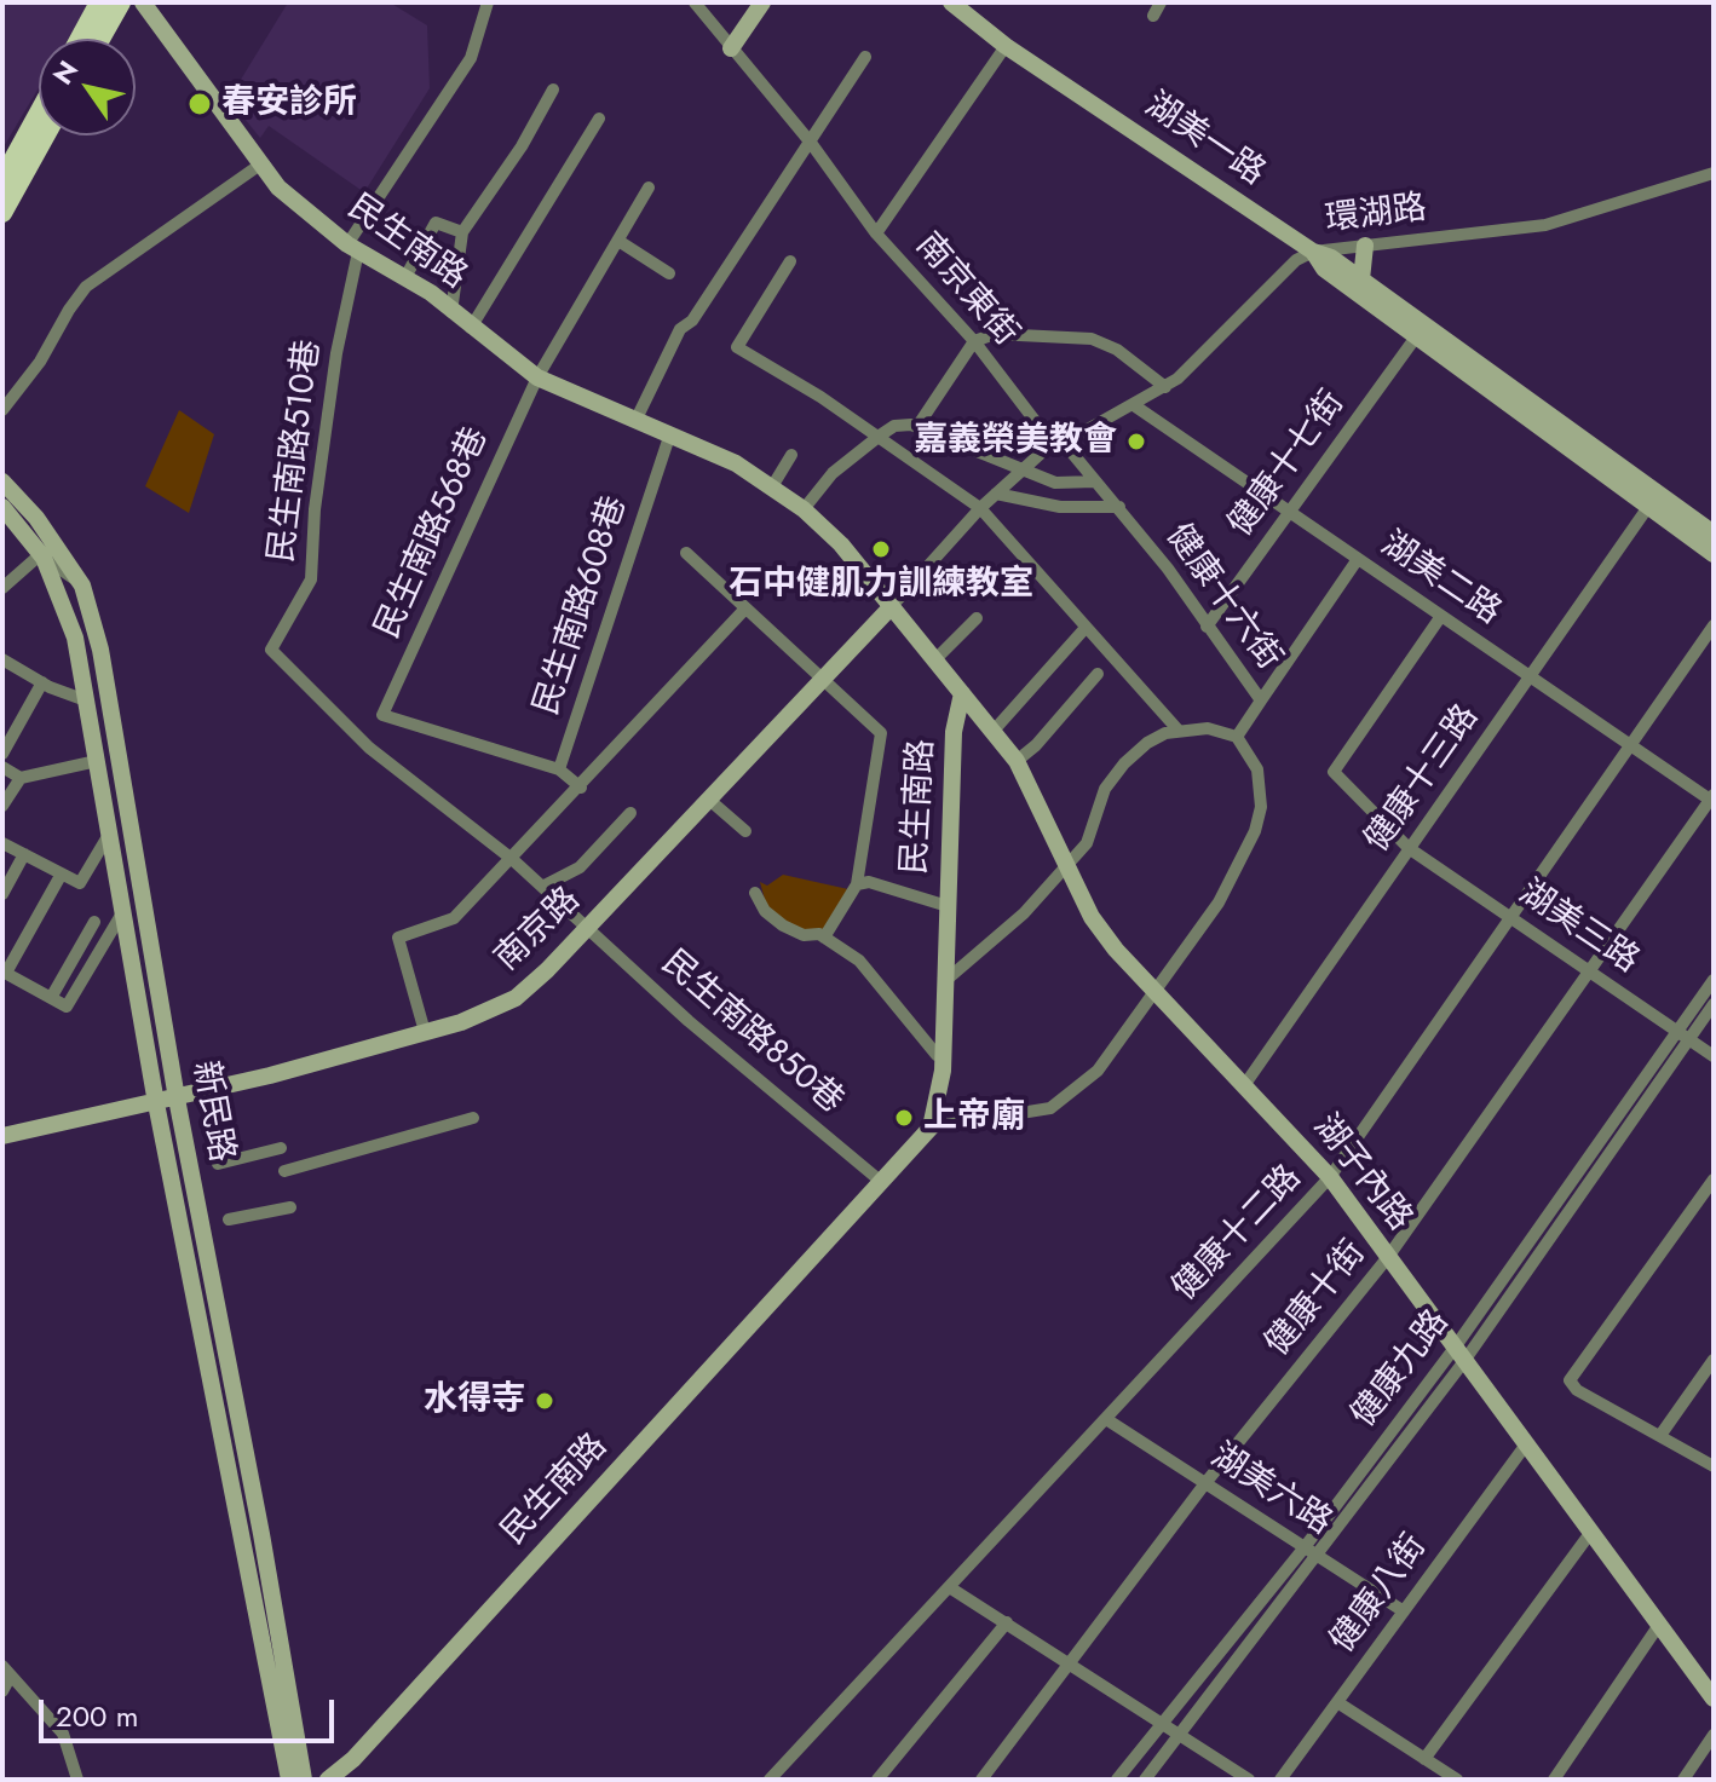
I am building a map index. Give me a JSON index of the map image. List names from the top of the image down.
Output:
{
  "streets": {
    "street": [
      "湖美一路",
      "環湖路",
      "民生南路",
      "南京東街",
      "民生南路510巷",
      "健康十七街",
      "民生南路568巷",
      "湖美二路",
      "健康十六街",
      "民生南路608巷",
      "健康十三路",
      "湖美三路",
      "南京路",
      "民生南路850巷",
      "新民路",
      "湖子內路",
      "健康十二路",
      "健康十街",
      "健康九路",
      "湖美六路",
      "健康八街"
    ]
  },
  "crossings": [
    ["湖美一路", "環湖路"],
    ["湖美一路", "健康十七街"],
    ["環湖路", "南京東街"],
    ["環湖路", "湖美二路"],
    ["環湖路", "健康十六街"],
    ["民生南路", "民生南路510巷"],
    ["民生南路", "民生南路568巷"],
    ["民生南路", "民生南路608巷"],
    ["民生南路", "南京路"],
    ["民生南路", "民生南路850巷"],
    ["民生南路", "湖子內路"],
    ["民生南路510巷", "民生南路850巷"],
    ["健康十七街", "湖美二路"],
    ["健康十七街", "健康十六街"],
    ["民生南路568巷", "民生南路608巷"],
    ["湖美二路", "健康十六街"],
    ["湖美二路", "健康十三路"],
    ["湖美二路", "湖美三路"],
    ["湖美二路", "健康十二路"],
    ["湖美二路", "健康十街"],
    ["健康十三路", "湖美三路"],
    ["健康十三路", "湖子內路"],
    ["湖美三路", "健康十二路"],
    ["湖美三路", "健康十街"],
    ["湖美三路", "健康九路"],
    ["南京路", "民生南路850巷"],
    ["南京路", "新民路"],
    ["湖子內路", "健康十二路"],
    ["湖子內路", "健康十街"],
    ["湖子內路", "健康九路"],
    ["湖子內路", "健康八街"],
    ["健康十二路", "湖美六路"],
    ["健康十街", "湖美六路"],
    ["健康九路", "湖美六路"],
    ["湖美六路", "健康八街"]
  ],
  "places": [
    "春安診所",
    "嘉義榮美教會",
    "石中健肌力訓練教室",
    "上帝廟",
    "水得寺"
  ],
  "scale_bar": "200 m",
  "north": "top left"
}
